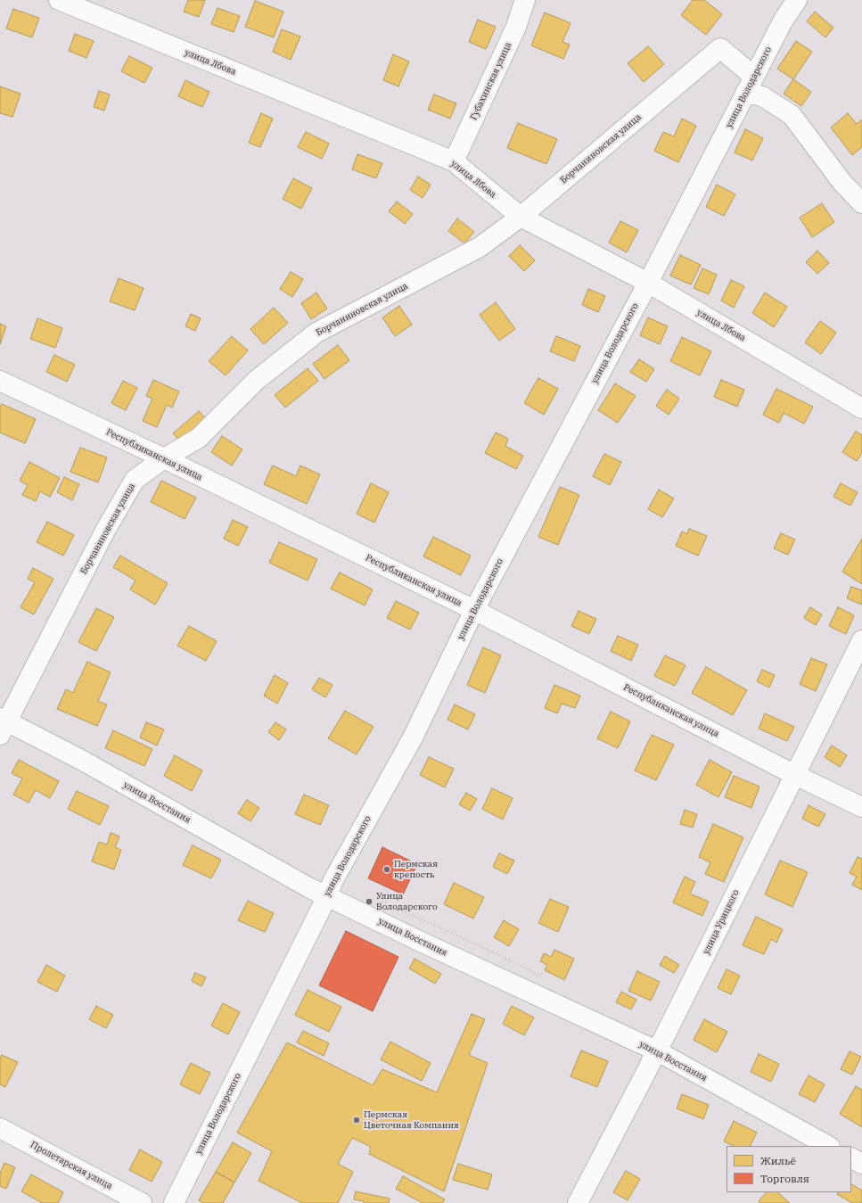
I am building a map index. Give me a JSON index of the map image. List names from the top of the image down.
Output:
{
  "streets": {
    "street": [
      "улица Лбова",
      "Губахинская улица",
      "улица Володарского",
      "Борчаниновская улица",
      "Республиканская улица",
      "улица Восстания",
      "улица Урицкого",
      "Пролетарская улица"
    ]
  },
  "crossings": [
    ["улица Лбова", "Губахинская улица"],
    ["улица Лбова", "улица Володарского"],
    ["улица Лбова", "Борчаниновская улица"],
    ["улица Володарского", "Борчаниновская улица"],
    ["улица Володарского", "Республиканская улица"],
    ["улица Володарского", "улица Восстания"],
    ["Борчаниновская улица", "Республиканская улица"],
    ["Борчаниновская улица", "улица Восстания"],
    ["Республиканская улица", "улица Урицкого"],
    ["улица Восстания", "улица Урицкого"]
  ],
  "places": ["Пермская крепость", "Улица Володарского", "Пермская Цветочная Компания"],
  "legend": ["Жильё", "Торговля"]
}
